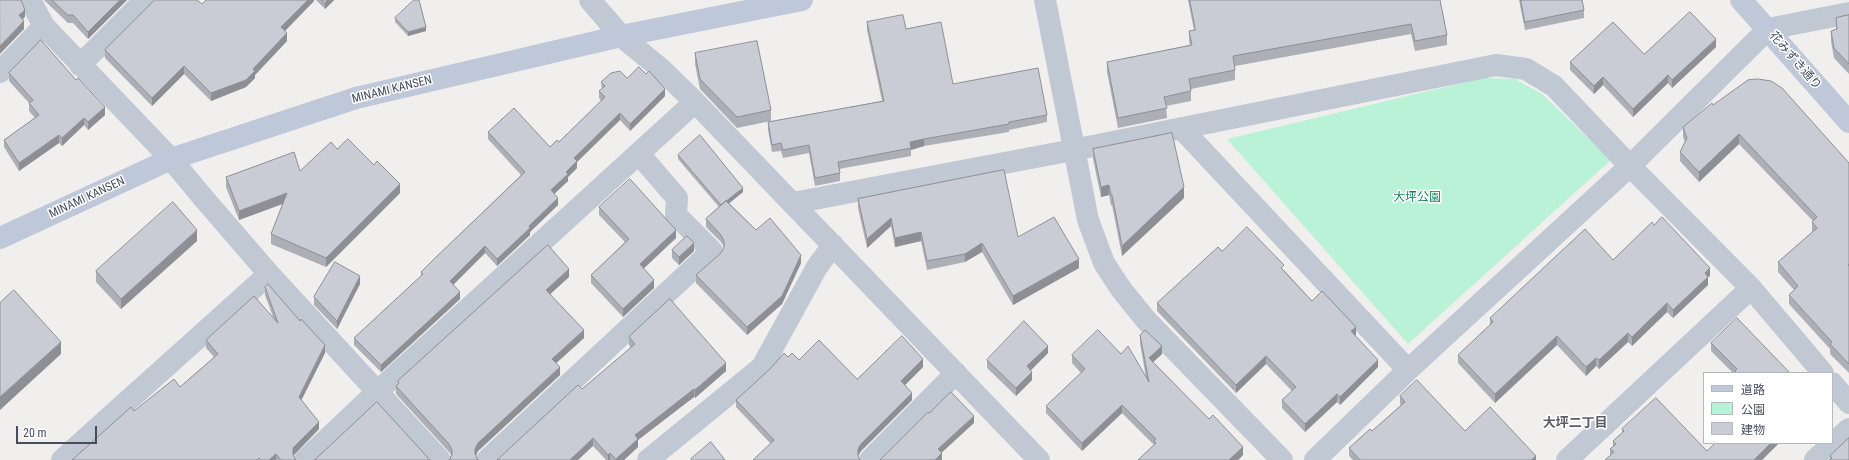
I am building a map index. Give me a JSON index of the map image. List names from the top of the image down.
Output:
{
  "streets": {
    "main road": ["花みずき通り", "MINAMI KANSEN"]
  },
  "districts": ["大坪二丁目"],
  "parks": ["大坪公園"],
  "legend": ["道路", "公園", "建物"],
  "scale_bar": "20 m"
}
